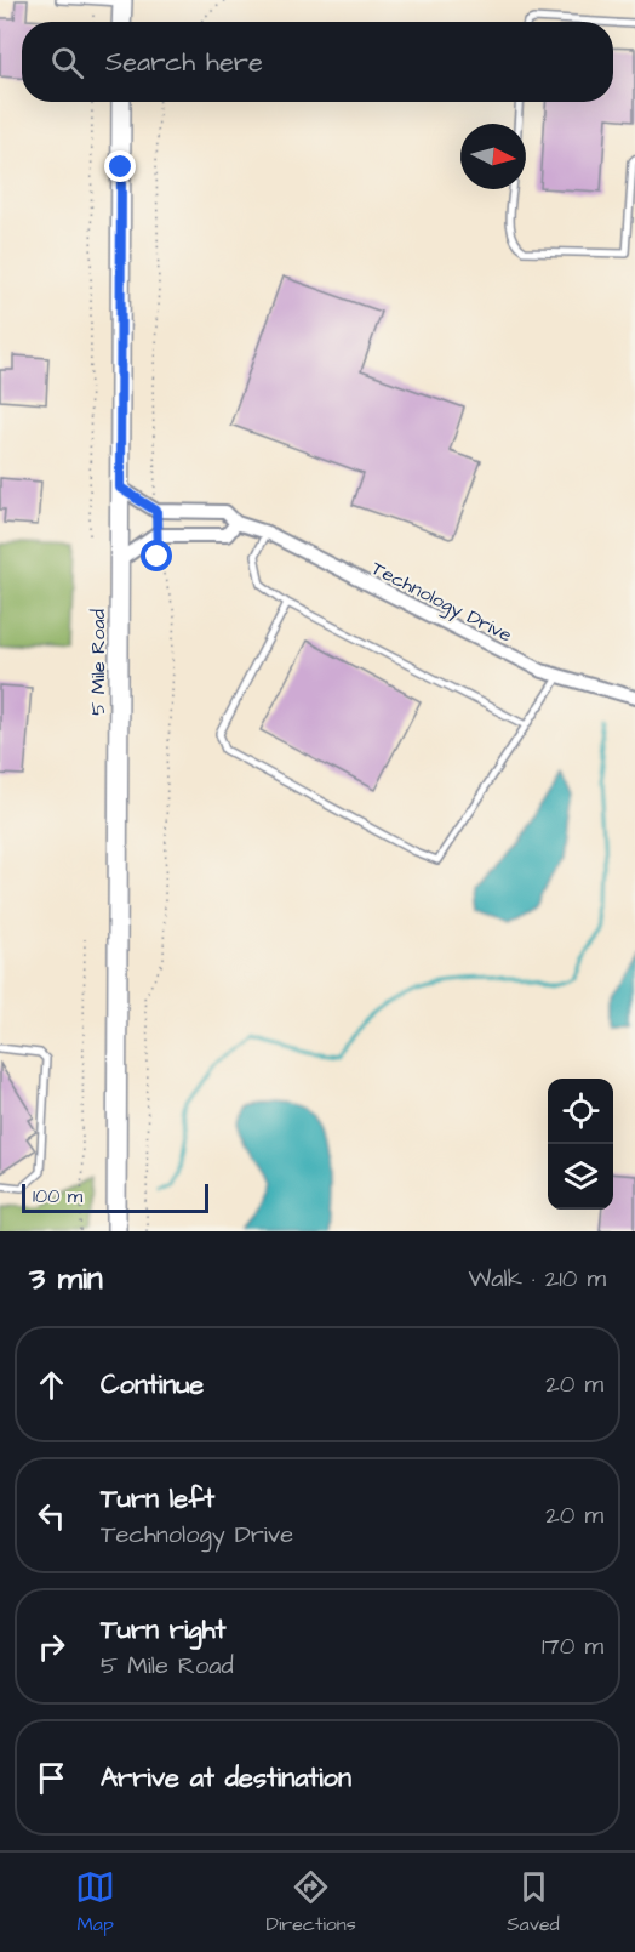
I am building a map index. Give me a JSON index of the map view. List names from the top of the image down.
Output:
{
  "streets": {
    "street": ["Technology Drive", "5 Mile Road"]
  },
  "scale_bar": "100 m",
  "north": "right",
  "page": {
    "search": "Search here",
    "scale": "100 m",
    "heading": ["3 min", "Walk · 210 m"],
    "list": [
      ["Continue", "20 m"],
      ["Turn left", "Technology Drive", "20 m"],
      ["Turn right", "5 Mile Road", "170 m"],
      "Arrive at destination"
    ],
    "nav": ["Map", "Directions", "Saved"]
  }
}
